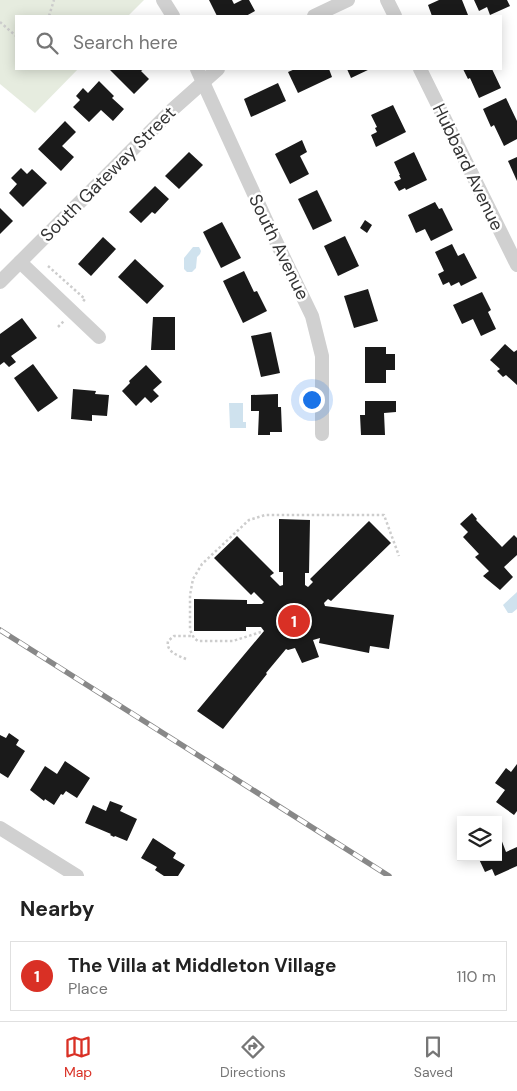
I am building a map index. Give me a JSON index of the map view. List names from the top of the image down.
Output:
{
  "streets": {
    "street": ["Hubbard Avenue", "South Gateway Street", "South Avenue"]
  },
  "crossings": [
    ["South Gateway Street", "South Avenue"]
  ],
  "page": {
    "search": "Search here",
    "pins": "1",
    "heading": "Nearby",
    "list": [
      {
        "mark": "1",
        "name": "The Villa at Middleton Village",
        "note": "Place",
        "value": "110 m"
      }
    ],
    "nav": ["Map", "Directions", "Saved"]
  }
}
